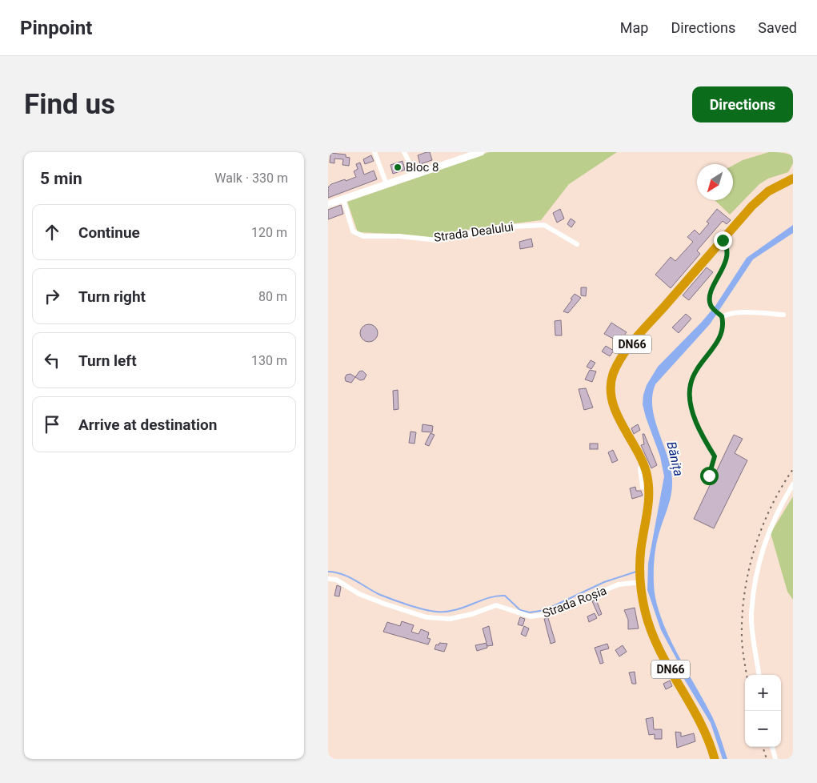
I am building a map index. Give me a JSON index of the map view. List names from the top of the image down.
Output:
{
  "streets": {
    "highway": ["DN66"],
    "street": ["Strada Dealului", "Strada Roșia"]
  },
  "crossings": [
    ["DN66", "Strada Roșia"]
  ],
  "water": ["Bănița"],
  "places": ["Bloc 8"],
  "north": "bottom left",
  "page": {
    "header": "Pinpoint",
    "nav": ["Map", "Directions", "Saved"],
    "buttons": "Directions",
    "title": "Find us",
    "heading": ["5 min", "Walk · 330 m"],
    "list": [
      ["Continue", "120 m"],
      ["Turn right", "80 m"],
      ["Turn left", "130 m"],
      "Arrive at destination"
    ],
    "map_buttons": ["+", "−"]
  }
}
